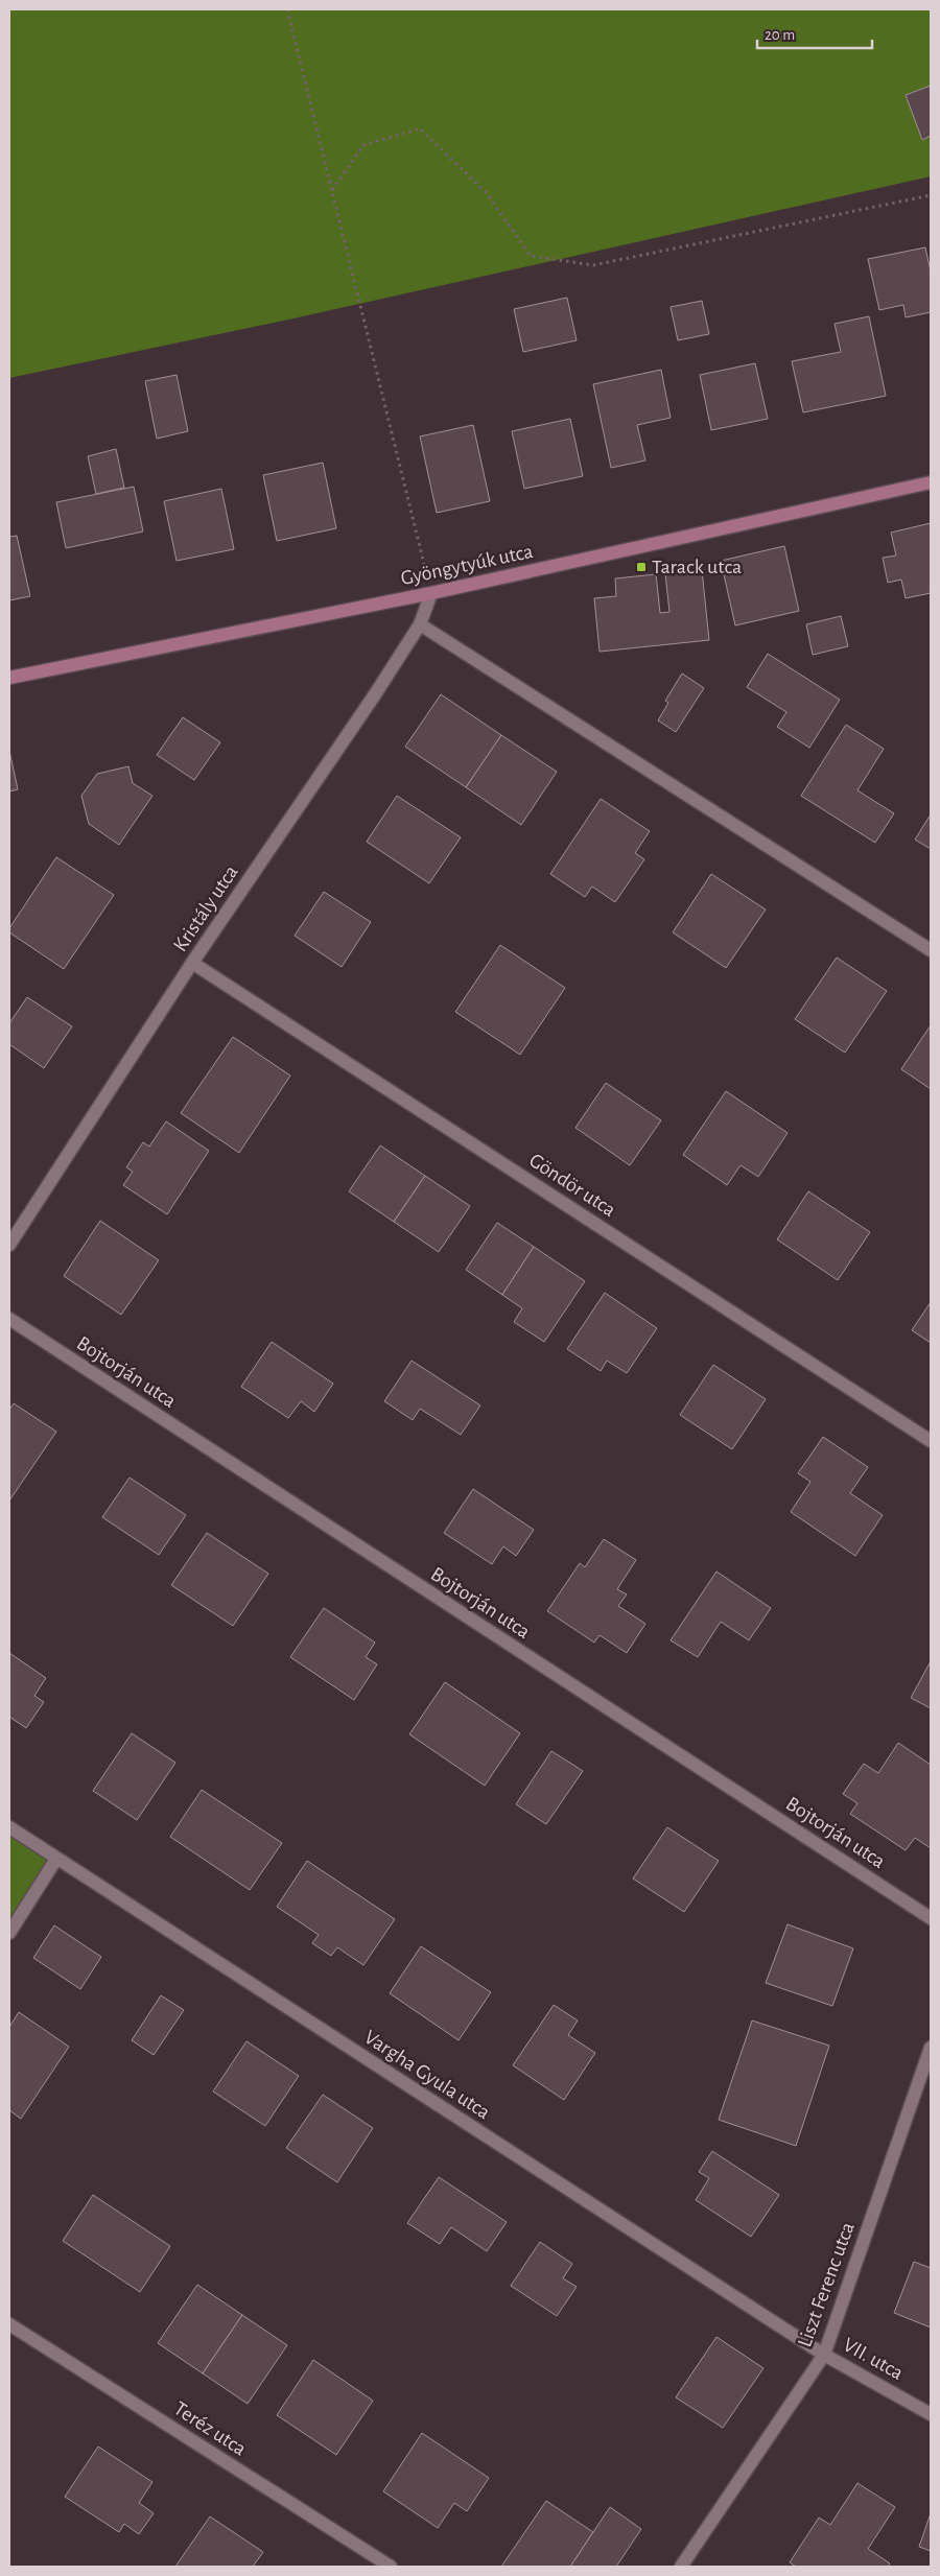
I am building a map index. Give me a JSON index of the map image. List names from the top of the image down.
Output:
{
  "streets": {
    "street": [
      "Gyöngytyúk utca",
      "Kristály utca",
      "Göndör utca",
      "Bojtorján utca",
      "Vargha Gyula utca",
      "Liszt Ferenc utca",
      "VII. utca",
      "Teréz utca"
    ]
  },
  "crossings": [
    ["Gyöngytyúk utca", "Kristály utca"],
    ["Kristály utca", "Göndör utca"],
    ["Vargha Gyula utca", "Liszt Ferenc utca"],
    ["Vargha Gyula utca", "VII. utca"],
    ["Liszt Ferenc utca", "VII. utca"]
  ],
  "places": {
    "transit": ["Tarack utca"]
  },
  "scale_bar": "20 m"
}
